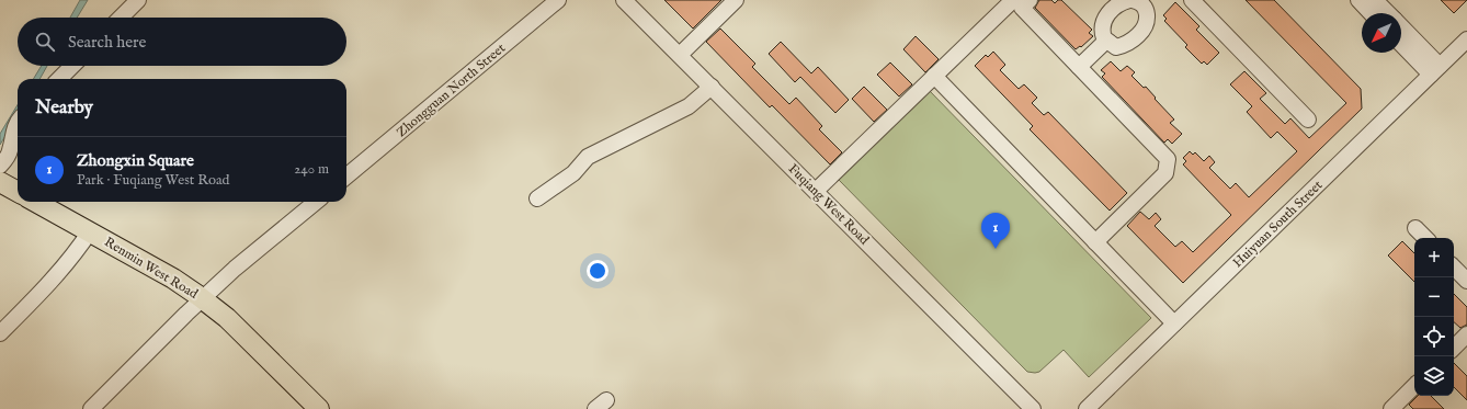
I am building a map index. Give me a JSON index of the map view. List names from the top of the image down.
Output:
{
  "streets": {
    "main road": ["Renmin West Road"],
    "street": ["Zhongguan North Street", "Fuqiang West Road", "Huiyuan South Street"]
  },
  "north": "bottom left",
  "page": {
    "search": "Search here",
    "heading": "Nearby",
    "list": [
      {
        "mark": "1",
        "name": "Zhongxin Square",
        "note": "Park · Fuqiang West Road",
        "value": "240 m"
      }
    ],
    "pins": "1",
    "map_buttons": ["+", "−"]
  }
}
